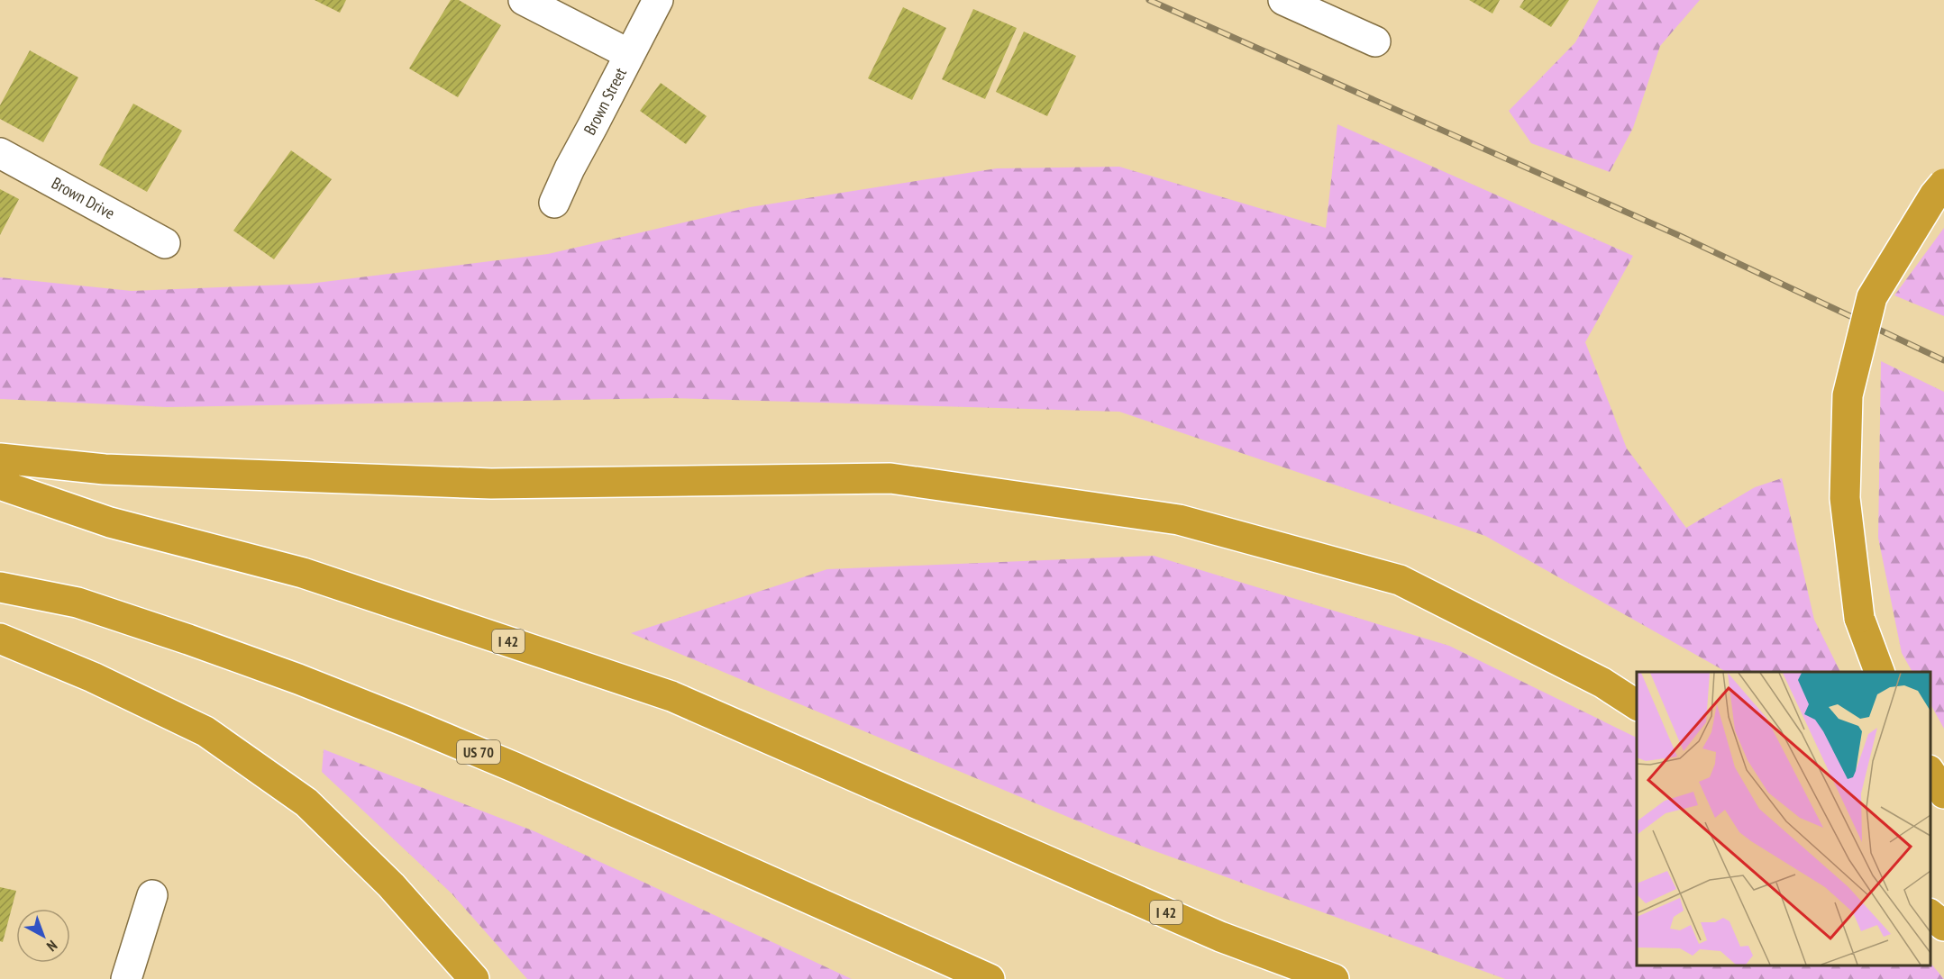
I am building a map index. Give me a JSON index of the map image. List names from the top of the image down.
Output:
{
  "streets": {
    "highway": ["I 42", "US 70"],
    "street": ["Brown Street", "Brown Drive"]
  },
  "north": "bottom right"
}
